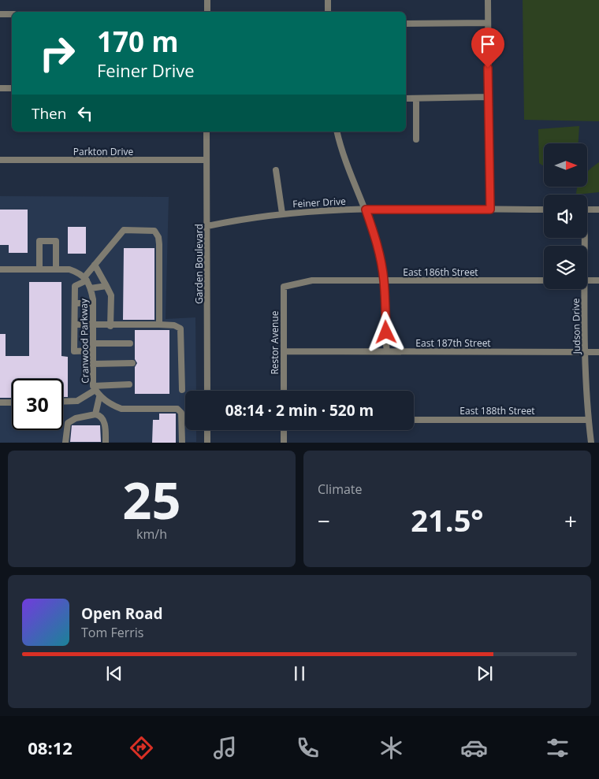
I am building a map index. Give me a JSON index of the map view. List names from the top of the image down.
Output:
{
  "streets": {
    "street": [
      "Parkton Drive",
      "Feiner Drive",
      "Garden Boulevard",
      "East 186th Street",
      "Judson Drive",
      "Cranwood Parkway",
      "Restor Avenue",
      "East 187th Street",
      "East 188th Street"
    ]
  },
  "crossings": [
    ["Parkton Drive", "Garden Boulevard"],
    ["Feiner Drive", "Garden Boulevard"],
    ["East 186th Street", "Restor Avenue"],
    ["Judson Drive", "East 187th Street"],
    ["Judson Drive", "East 188th Street"],
    ["Restor Avenue", "East 187th Street"]
  ],
  "north": "right",
  "page": {
    "turn": ["170 m", "Feiner Drive"],
    "then": "Then",
    "limit": "30",
    "trip": "08:14 · 2 min · 520 m",
    "tile": [
      ["25", "km/h"],
      "Climate"
    ],
    "heat": ["−", "21.5°", "+"],
    "song": ["Open Road", "Tom Ferris"],
    "tabs": "08:12"
  }
}
